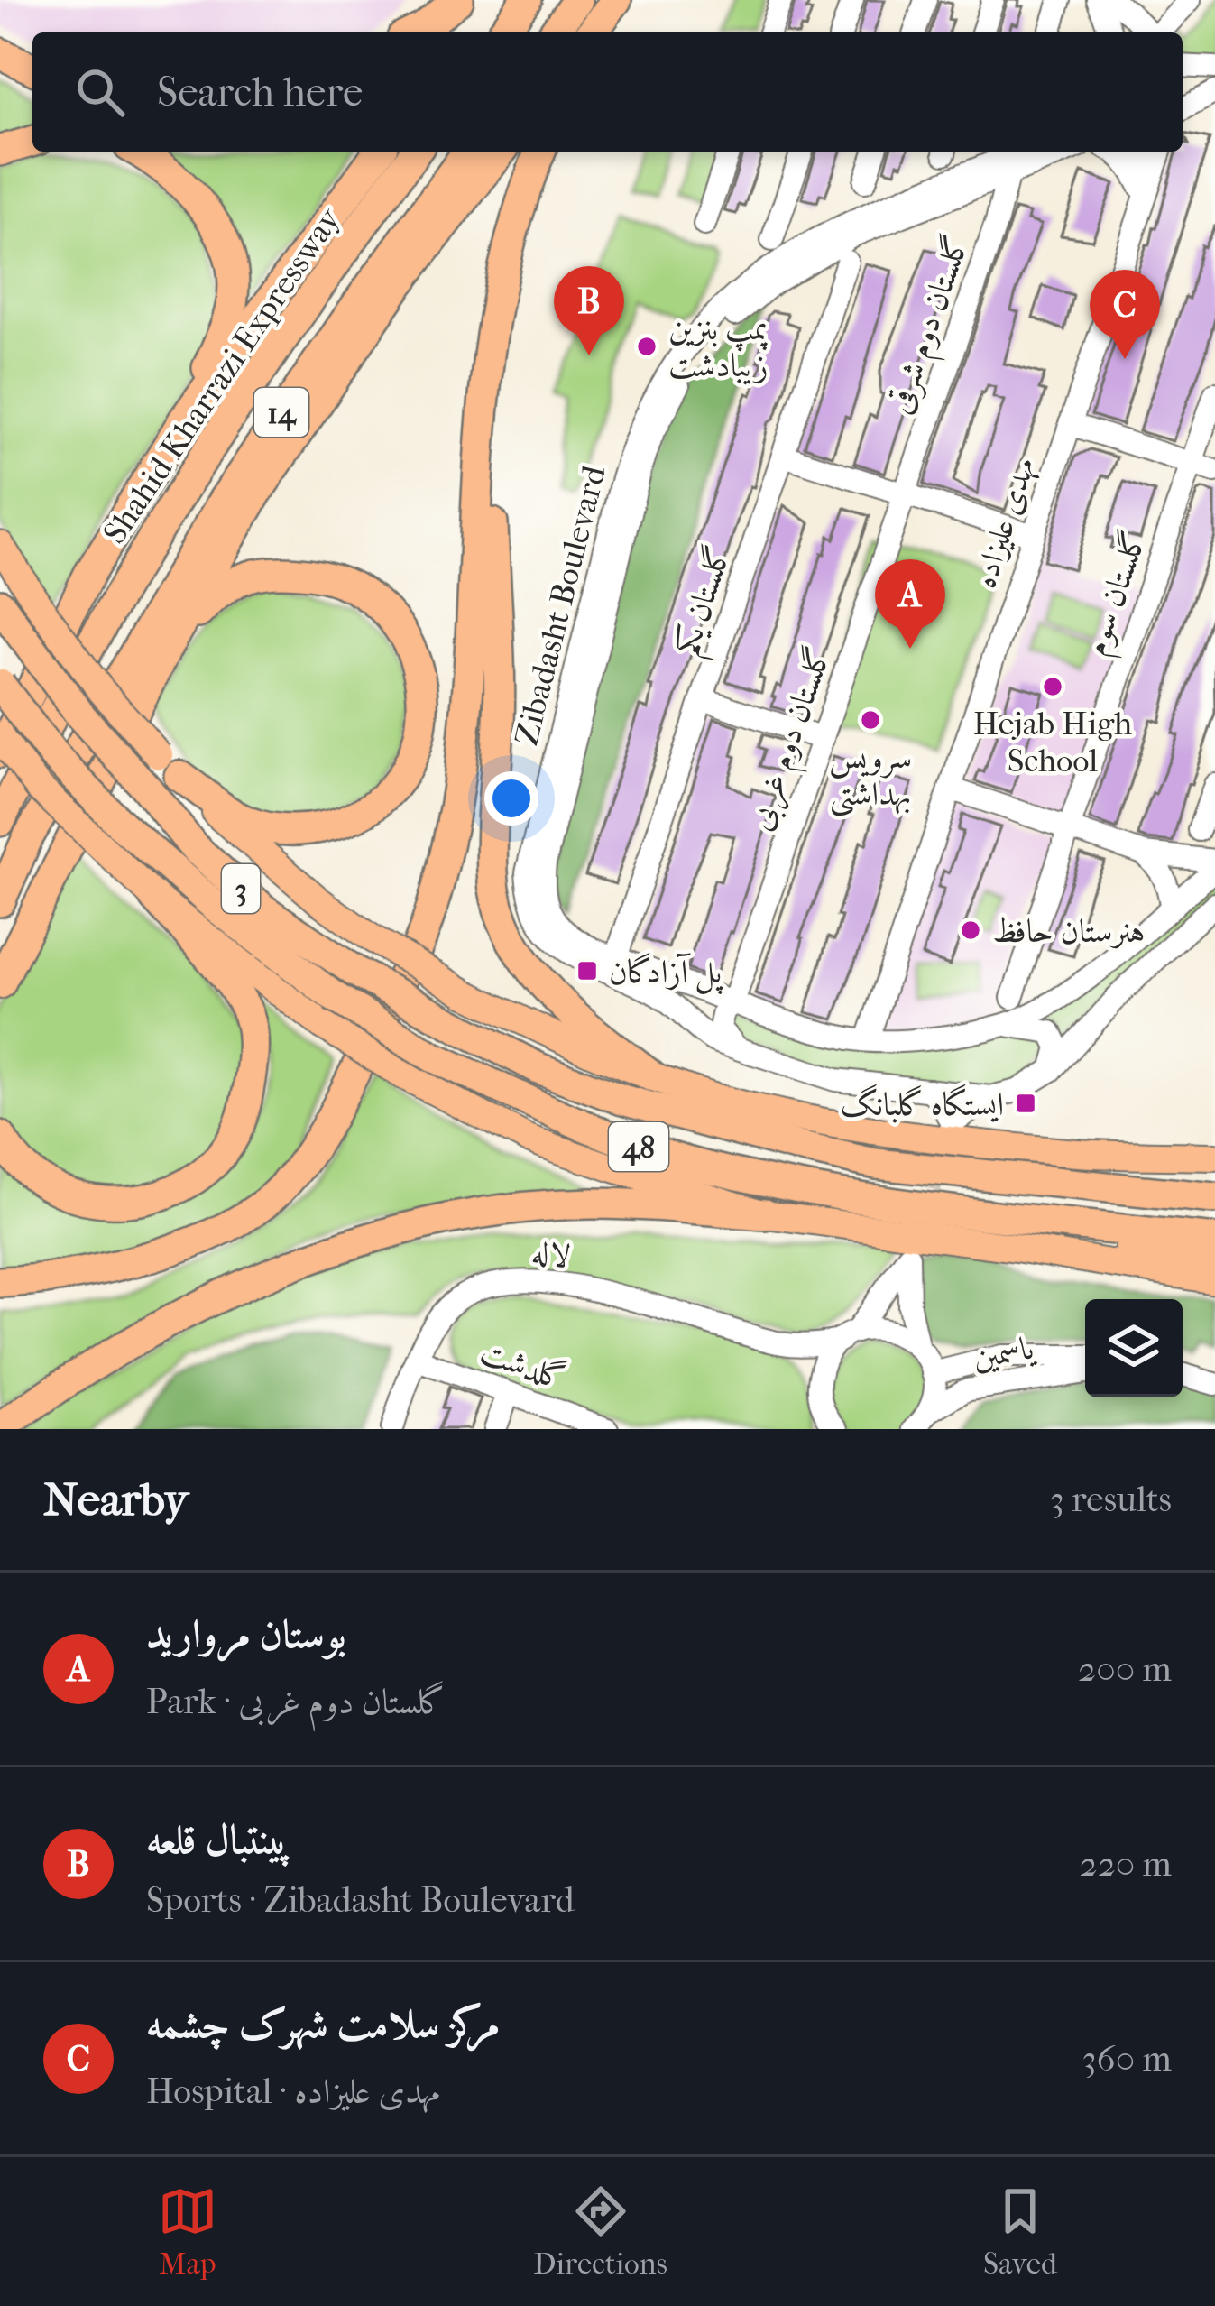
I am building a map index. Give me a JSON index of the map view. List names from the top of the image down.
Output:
{
  "streets": {
    "highway": [
      "Shahid Kharrazi Expressway",
      "14",
      "3",
      "48"
    ],
    "street": [
      "گلستان دوم شرقی",
      "مهدی علیزاده",
      "گلستان سوم",
      "گلستان یکم",
      "Zibadasht Boulevard",
      "گلستان دوم غربی",
      "لاله",
      "یاسمین",
      "گلدشت"
    ]
  },
  "crossings": [
    ["گلستان دوم شرقی", "Zibadasht Boulevard"],
    ["گلستان دوم شرقی", "گلستان دوم غربی"],
    ["مهدی علیزاده", "Zibadasht Boulevard"],
    ["گلستان یکم", "Zibadasht Boulevard"],
    ["Zibadasht Boulevard", "گلستان دوم غربی"],
    ["3", "48"],
    ["لاله", "گلدشت"]
  ],
  "places": {
    "other": [
      "پمپ بنزین زیبادشت",
      "Hejab High School",
      "سرویس بهداشتی",
      "هنرستان حافظ"
    ],
    "transit": ["پل آزادگان", "ایستگاه گلبانگ"]
  },
  "page": {
    "search": "Search here",
    "pins": ["B", "C", "A"],
    "heading": ["Nearby", "3 results"],
    "list": [
      {
        "mark": "A",
        "name": "بوستان مروارید",
        "note": "Park · گلستان دوم غربی",
        "value": "200 m"
      },
      {
        "mark": "B",
        "name": "پینتبال قلعه",
        "note": "Sports · Zibadasht Boulevard",
        "value": "220 m"
      },
      {
        "mark": "C",
        "name": "مرکز سلامت شهرک چشمه",
        "note": "Hospital · مهدی علیزاده",
        "value": "360 m"
      }
    ],
    "nav": ["Map", "Directions", "Saved"]
  }
}
